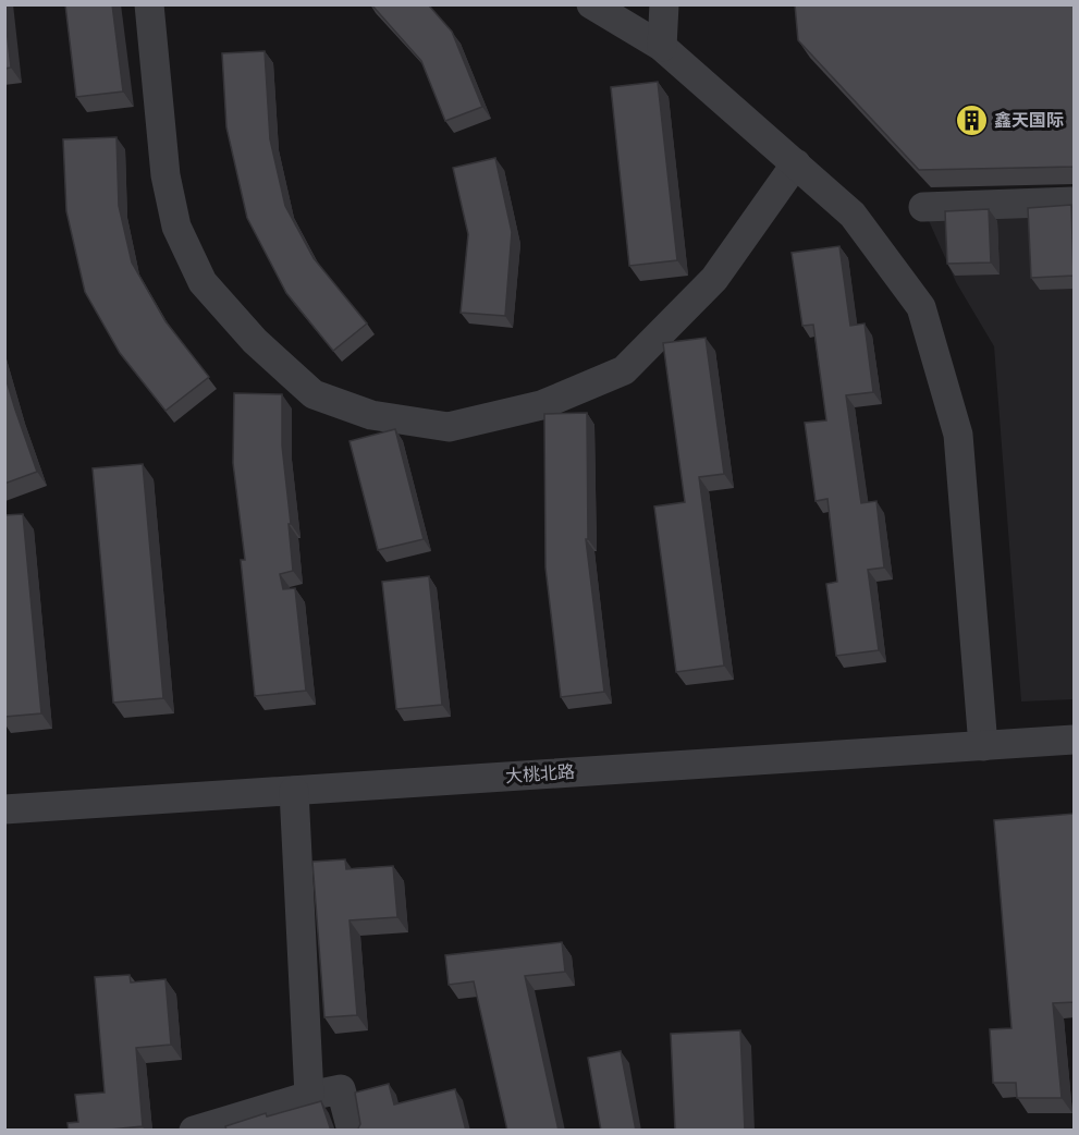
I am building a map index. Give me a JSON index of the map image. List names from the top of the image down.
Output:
{
  "streets": {
    "street": ["大桃北路"]
  },
  "places": {
    "building": ["鑫天国际"]
  }
}
